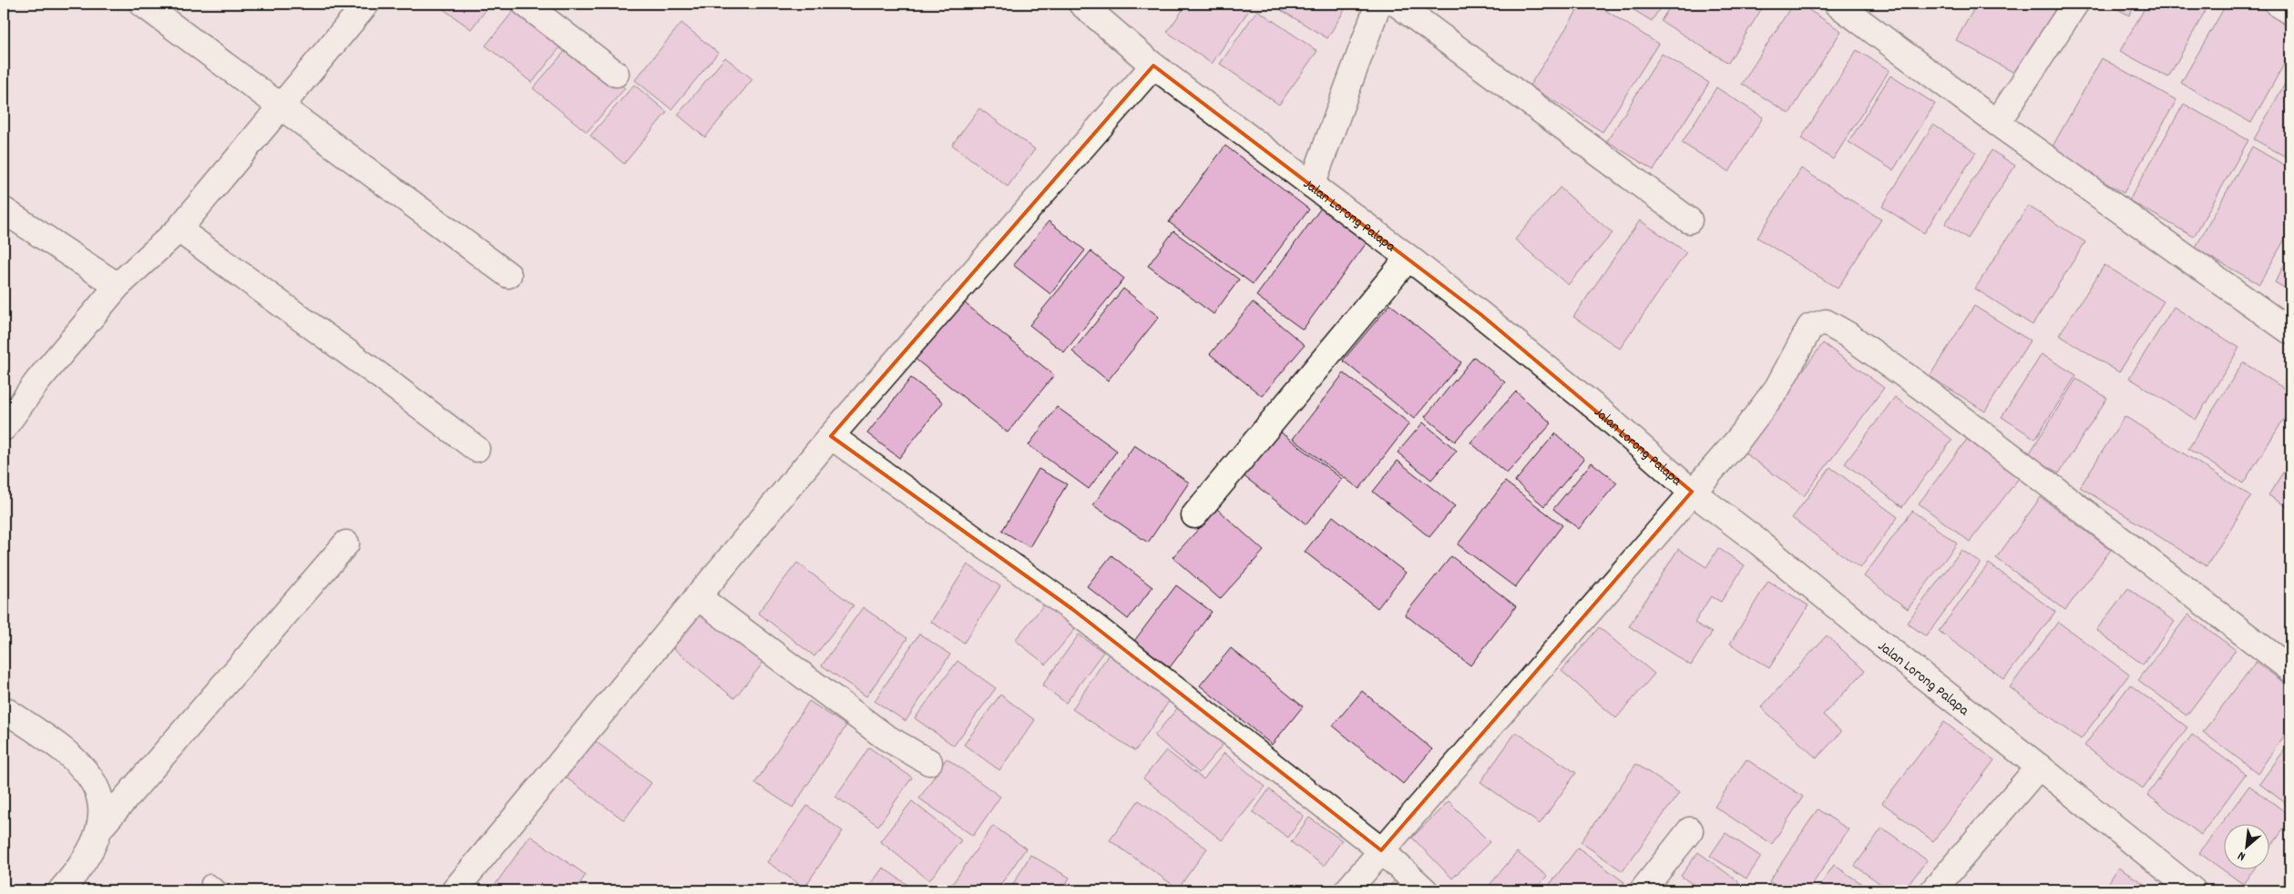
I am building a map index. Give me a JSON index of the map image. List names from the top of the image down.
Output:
{
  "streets": {
    "street": ["Jalan Lorong Palapa"]
  },
  "north": "bottom left"
}
